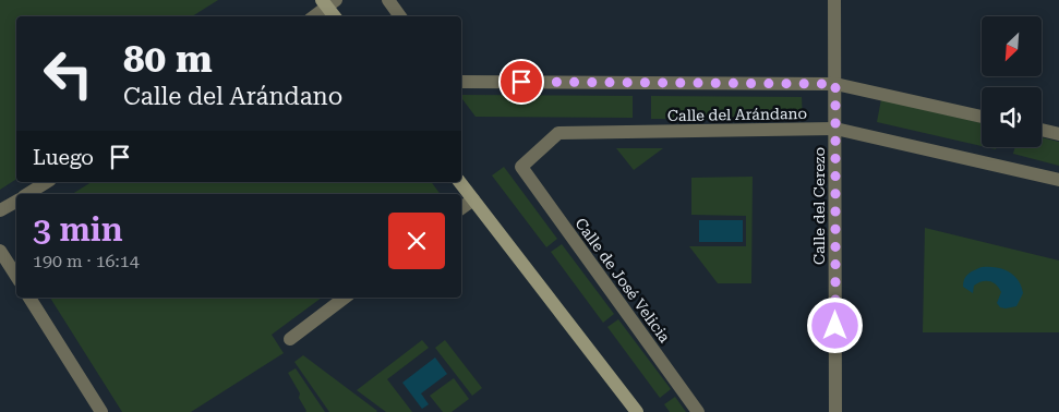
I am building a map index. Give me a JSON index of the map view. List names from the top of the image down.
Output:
{
  "streets": {
    "street": ["Calle del Arándano", "Calle del Cerezo", "Calle de José Velicia"]
  },
  "crossings": [
    ["Calle del Arándano", "Calle del Cerezo"],
    ["Calle del Arándano", "Calle de José Velicia"]
  ],
  "north": "bottom left",
  "page": {
    "turn": ["80 m", "Calle del Arándano"],
    "then": "Luego",
    "heading": ["3 min", "190 m · 16:14"]
  }
}
